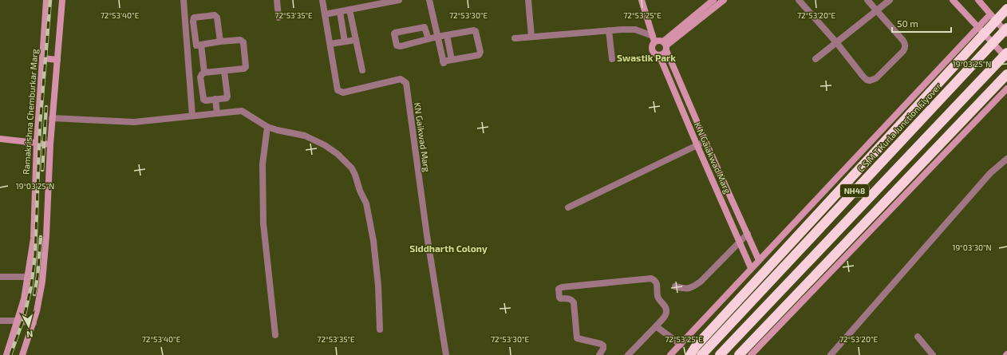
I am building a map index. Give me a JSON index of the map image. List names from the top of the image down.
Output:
{
  "streets": {
    "highway": ["C S M T Kurla Junction Flyover", "NH48"],
    "street": ["Ramakrishna Chemburkar Marg", "KN Gaikwad Marg", "K N Gaiakwad Marg"]
  },
  "districts": ["Swastik Park", "Siddharth Colony"],
  "scale_bar": "50 m",
  "north": "bottom",
  "coordinates": [
    "72°53'40\"E",
    "72°53'35\"E",
    "72°53'30\"E",
    "72°53'25\"E",
    "72°53'20\"E",
    "19°03'25\"N",
    "19°03'30\"N"
  ]
}
